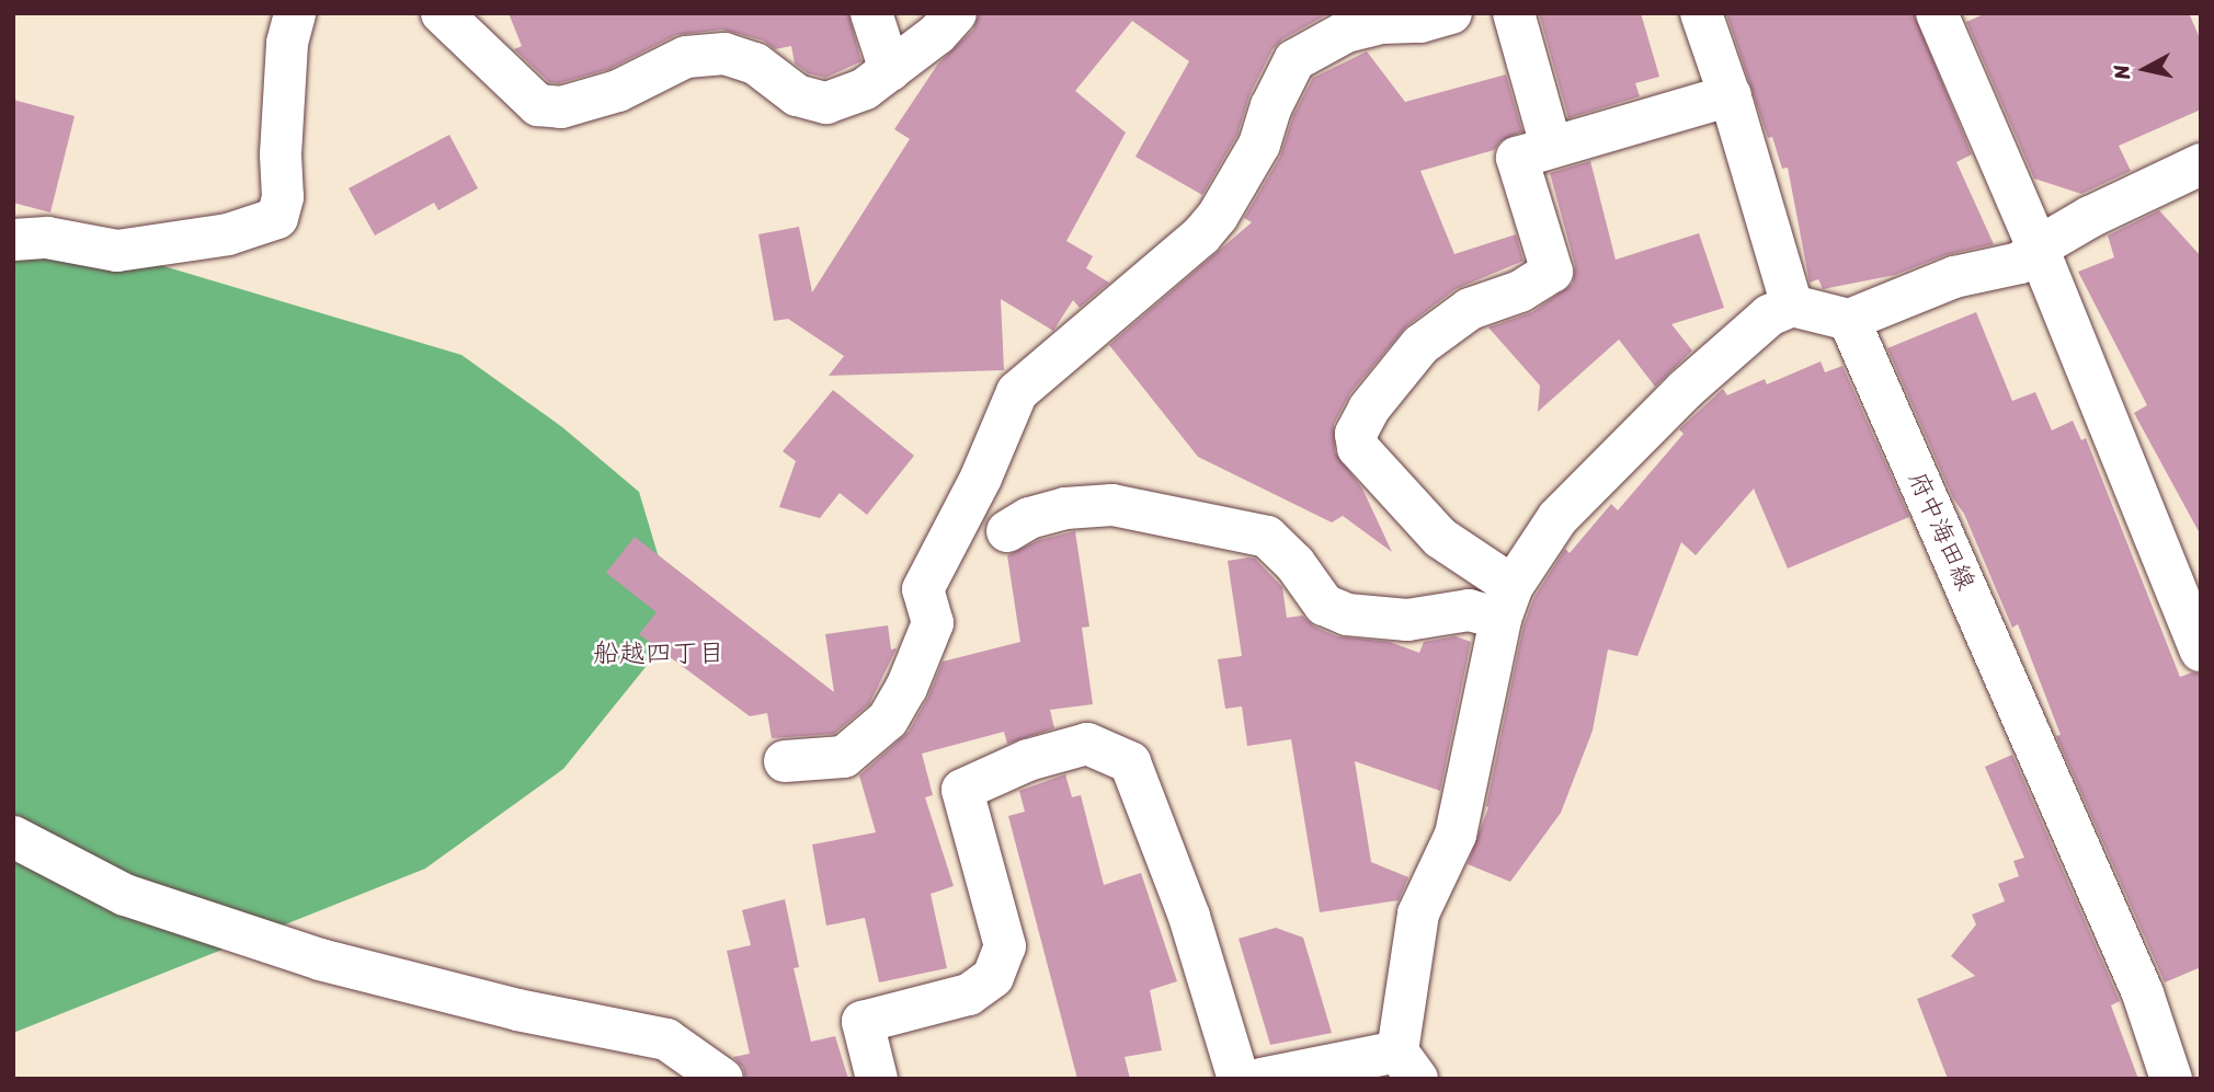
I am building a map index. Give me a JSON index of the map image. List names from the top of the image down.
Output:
{
  "streets": {
    "street": ["府中海田線"]
  },
  "districts": ["船越四丁目"],
  "north": "left"
}
